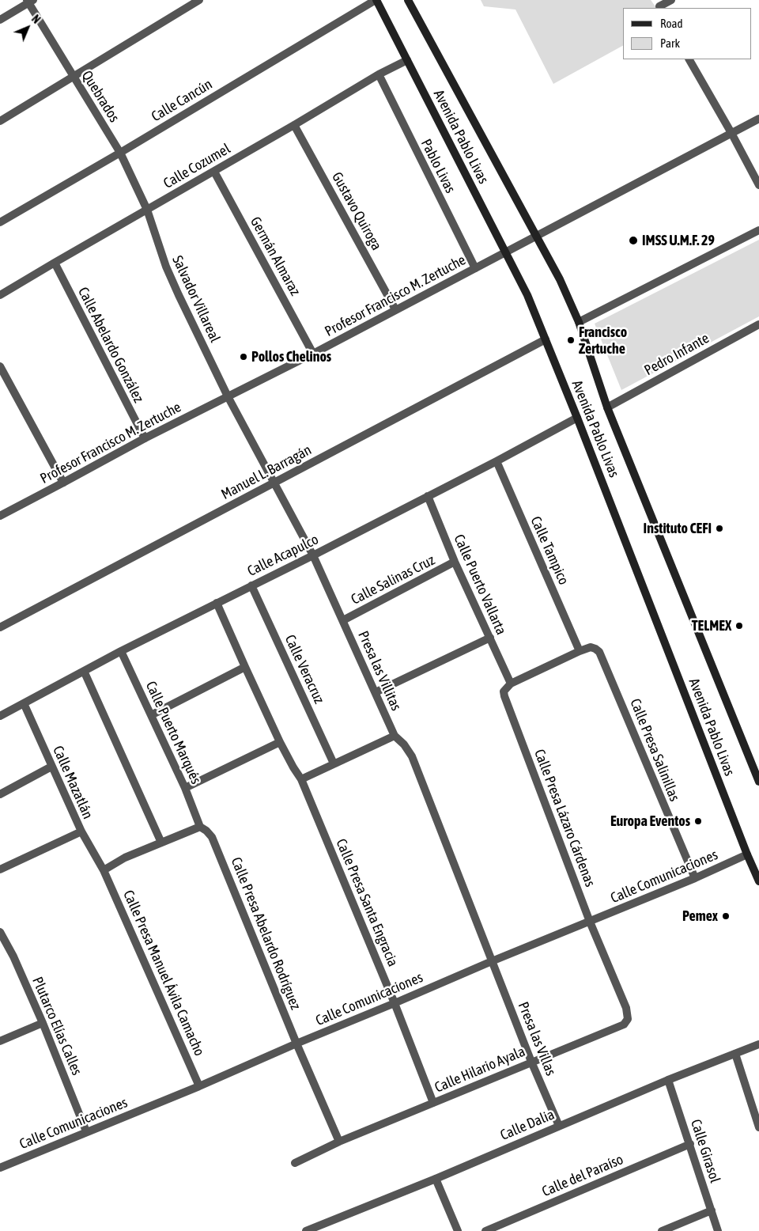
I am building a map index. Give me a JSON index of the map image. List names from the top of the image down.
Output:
{
  "streets": {
    "main road": ["Avenida Pablo Livas"],
    "street": [
      "Quebrados",
      "Calle Cancún",
      "Calle Cozumel",
      "Pablo Livas",
      "Gustavo Quiroga",
      "Germán Almaraz",
      "Profesor Francisco M. Zertuche",
      "Salvador Villareal",
      "Calle Abelardo González",
      "Pedro Infante",
      "Manuel L. Barragán",
      "Calle Tampico",
      "Calle Acapulco",
      "Calle Salinas Cruz",
      "Calle Puerto Vallarta",
      "Calle Veracruz",
      "Presa las Villitas",
      "Calle Puerto Marqués",
      "Calle Presa Salinillas",
      "Calle Mazatlán",
      "Calle Presa Lázaro Cárdenas",
      "Calle Comunicaciones",
      "Calle Presa Santa Engracia",
      "Calle Presa Abelardo Rodríguez",
      "Calle Presa Manuel Ávila Camacho",
      "Plutarco Elías Calles",
      "Presa las Villas",
      "Calle Hilario Ayala",
      "Calle Dalia",
      "Calle Girasol",
      "Calle del Paraíso"
    ]
  },
  "crossings": [
    ["Quebrados", "Calle Cancún"],
    ["Quebrados", "Calle Cozumel"],
    ["Quebrados", "Salvador Villareal"],
    ["Calle Cancún", "Avenida Pablo Livas"],
    ["Avenida Pablo Livas", "Calle Cozumel"],
    ["Avenida Pablo Livas", "Profesor Francisco M. Zertuche"],
    ["Avenida Pablo Livas", "Pedro Infante"],
    ["Avenida Pablo Livas", "Manuel L. Barragán"],
    ["Avenida Pablo Livas", "Calle Acapulco"],
    ["Avenida Pablo Livas", "Calle Comunicaciones"],
    ["Calle Cozumel", "Pablo Livas"],
    ["Calle Cozumel", "Gustavo Quiroga"],
    ["Calle Cozumel", "Germán Almaraz"],
    ["Calle Cozumel", "Salvador Villareal"],
    ["Calle Cozumel", "Calle Abelardo González"],
    ["Pablo Livas", "Profesor Francisco M. Zertuche"],
    ["Gustavo Quiroga", "Profesor Francisco M. Zertuche"],
    ["Germán Almaraz", "Profesor Francisco M. Zertuche"],
    ["Profesor Francisco M. Zertuche", "Salvador Villareal"],
    ["Profesor Francisco M. Zertuche", "Calle Abelardo González"],
    ["Profesor Francisco M. Zertuche", "Presa las Villitas"],
    ["Salvador Villareal", "Presa las Villitas"],
    ["Manuel L. Barragán", "Presa las Villitas"],
    ["Calle Tampico", "Calle Acapulco"],
    ["Calle Tampico", "Calle Presa Salinillas"],
    ["Calle Acapulco", "Calle Puerto Vallarta"],
    ["Calle Acapulco", "Calle Veracruz"],
    ["Calle Acapulco", "Presa las Villitas"],
    ["Calle Acapulco", "Calle Puerto Marqués"],
    ["Calle Acapulco", "Calle Mazatlán"],
    ["Calle Salinas Cruz", "Calle Puerto Vallarta"],
    ["Calle Salinas Cruz", "Presa las Villitas"],
    ["Calle Puerto Vallarta", "Calle Presa Lázaro Cárdenas"],
    ["Presa las Villitas", "Calle Comunicaciones"],
    ["Presa las Villitas", "Presa las Villas"],
    ["Calle Puerto Marqués", "Calle Presa Abelardo Rodríguez"],
    ["Calle Presa Salinillas", "Calle Comunicaciones"],
    ["Calle Mazatlán", "Calle Presa Manuel Ávila Camacho"],
    ["Calle Presa Lázaro Cárdenas", "Calle Comunicaciones"],
    ["Calle Presa Lázaro Cárdenas", "Calle Hilario Ayala"],
    ["Calle Comunicaciones", "Calle Presa Santa Engracia"],
    ["Calle Comunicaciones", "Calle Presa Abelardo Rodríguez"],
    ["Calle Comunicaciones", "Calle Presa Manuel Ávila Camacho"],
    ["Calle Comunicaciones", "Plutarco Elías Calles"],
    ["Calle Comunicaciones", "Presa las Villas"],
    ["Calle Presa Santa Engracia", "Calle Hilario Ayala"],
    ["Calle Presa Abelardo Rodríguez", "Calle Hilario Ayala"],
    ["Presa las Villas", "Calle Hilario Ayala"],
    ["Presa las Villas", "Calle Dalia"],
    ["Calle Dalia", "Calle Girasol"],
    ["Calle Girasol", "Calle del Paraíso"]
  ],
  "places": [
    "IMSS U.M.F. 29",
    "Francisco Zertuche",
    "Pollos Chelinos",
    "Instituto CEFI",
    "TELMEX",
    "Europa Eventos",
    "Pemex"
  ],
  "legend": ["Road", "Park"],
  "north": "top right"
}
